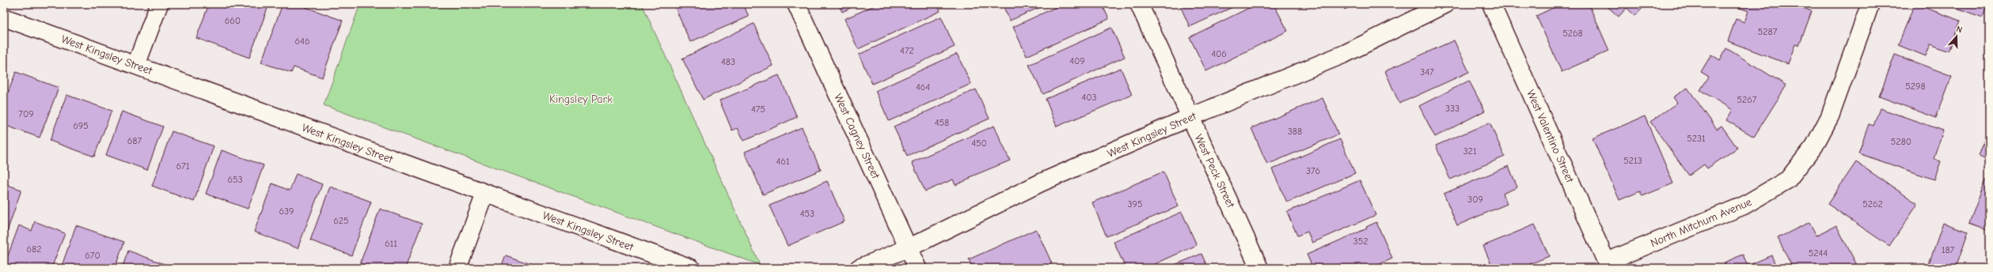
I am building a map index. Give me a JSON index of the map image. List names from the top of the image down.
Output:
{
  "streets": {
    "street": [
      "West Kingsley Street",
      "West Cagney Street",
      "West Valentino Street",
      "West Peck Street",
      "North Mitchum Avenue"
    ]
  },
  "crossings": [
    ["West Kingsley Street", "West Cagney Street"],
    ["West Kingsley Street", "West Peck Street"],
    ["West Valentino Street", "North Mitchum Avenue"]
  ],
  "parks": ["Kingsley Park"],
  "house_numbers": [
    "660",
    "5287",
    "5268",
    "646",
    "472",
    "406",
    "409",
    "483",
    "347",
    "5298",
    "464",
    "403",
    "5267",
    "333",
    "475",
    "709",
    "458",
    "695",
    "388",
    "5231",
    "687",
    "5280",
    "450",
    "321",
    "5213",
    "461",
    "671",
    "376",
    "653",
    "309",
    "395",
    "5262",
    "639",
    "453",
    "625",
    "352",
    "611",
    "682",
    "187",
    "5244",
    "670"
  ],
  "north": "top"
}
